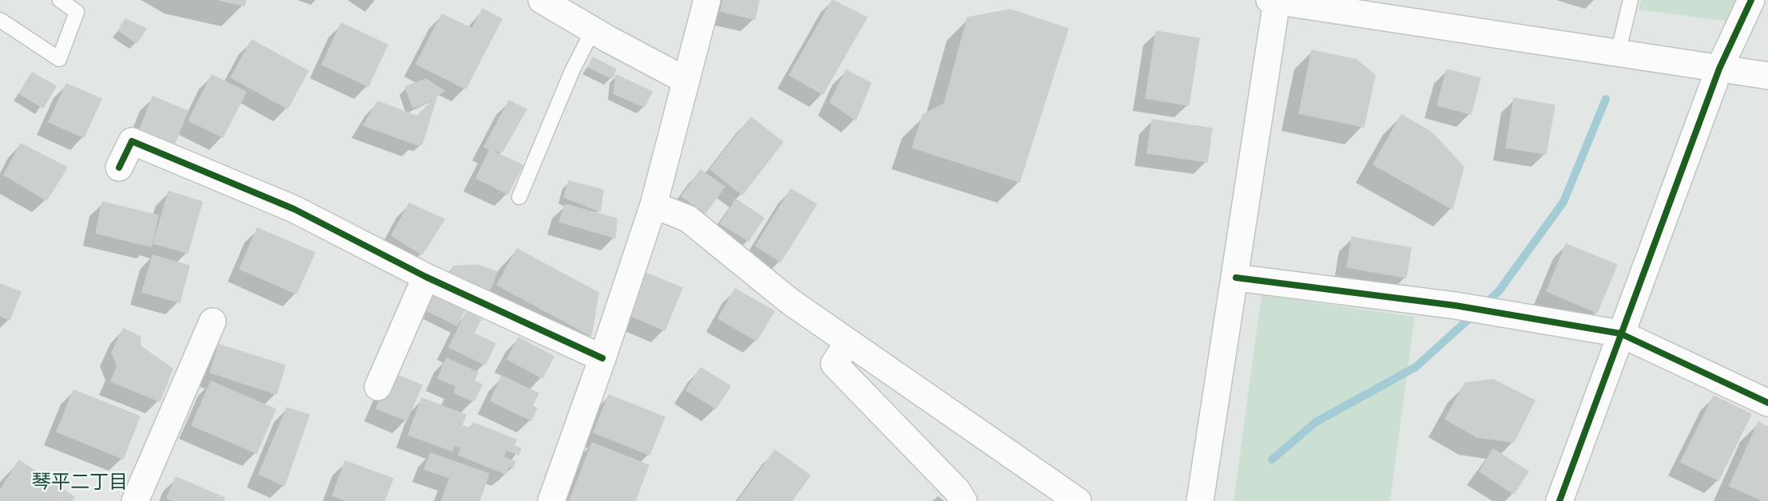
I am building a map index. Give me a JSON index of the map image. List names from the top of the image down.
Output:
{
  "districts": ["琴平二丁目"]
}
